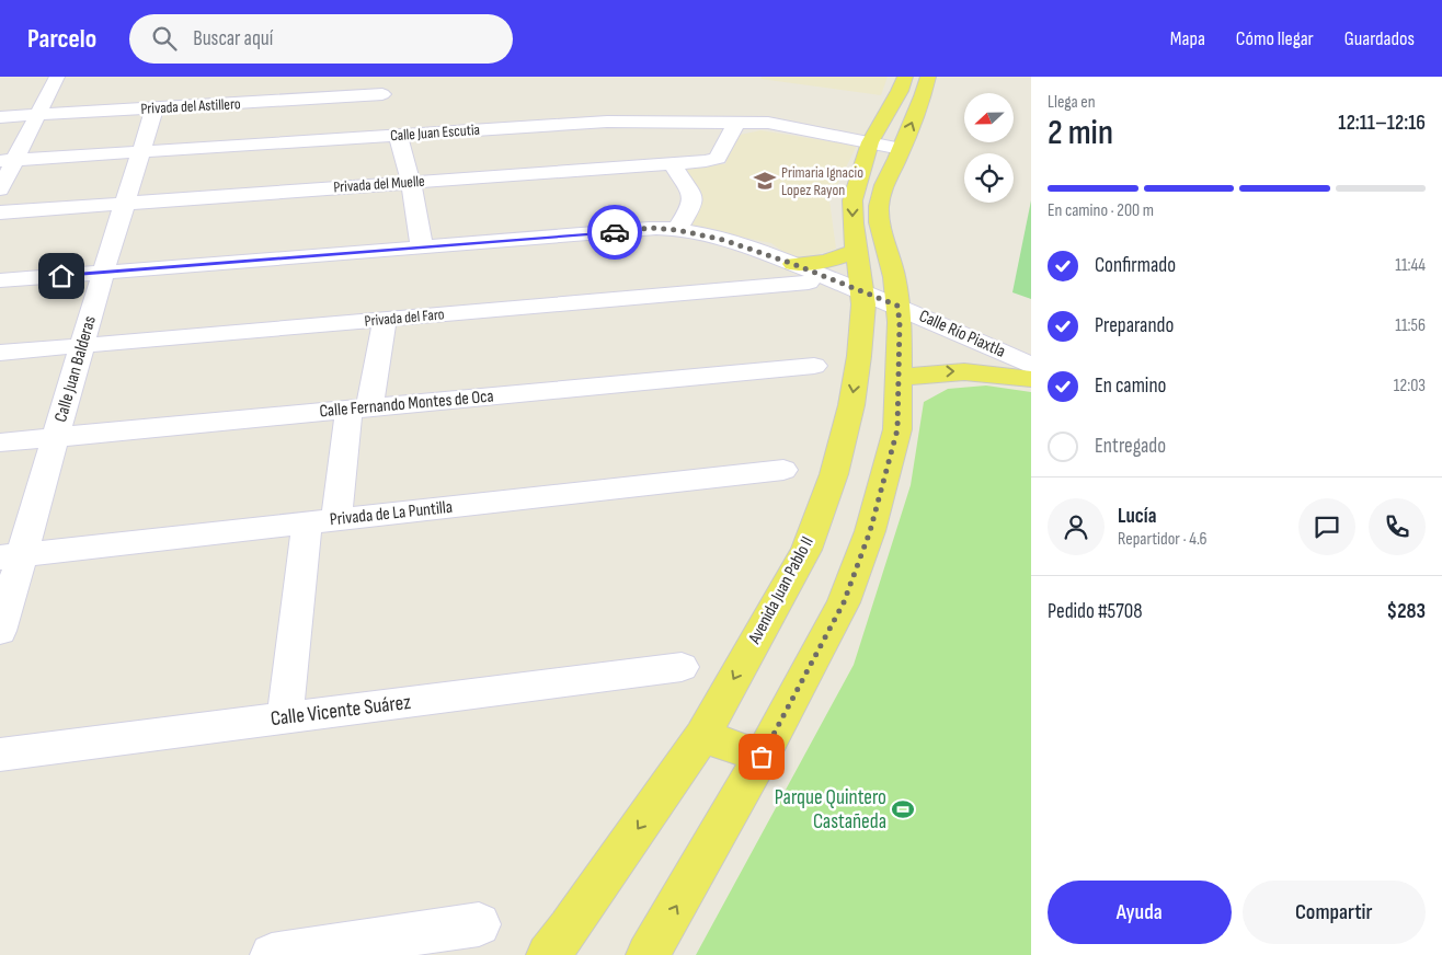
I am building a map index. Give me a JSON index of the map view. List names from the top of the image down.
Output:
{
  "streets": {
    "main road": ["Avenida Juan Pablo II"],
    "street": [
      "Privada del Astillero",
      "Calle Juan Escutia",
      "Privada del Muelle",
      "Privada del Faro",
      "Calle Río Piaxtla",
      "Calle Juan Balderas",
      "Calle Fernando Montes de Oca",
      "Privada de La Puntilla",
      "Calle Vicente Suárez"
    ]
  },
  "crossings": [
    ["Privada del Astillero", "Calle Juan Balderas"],
    ["Calle Juan Escutia", "Privada del Muelle"],
    ["Calle Juan Escutia", "Calle Juan Balderas"],
    ["Calle Juan Escutia", "Avenida Juan Pablo II"],
    ["Privada del Muelle", "Calle Juan Balderas"],
    ["Privada del Faro", "Calle Juan Balderas"],
    ["Calle Río Piaxtla", "Avenida Juan Pablo II"],
    ["Calle Juan Balderas", "Calle Fernando Montes de Oca"],
    ["Calle Juan Balderas", "Privada de La Puntilla"]
  ],
  "places": {
    "school or university": ["Primaria Ignacio Lopez Rayon"],
    "sports": ["Parque Quintero Castañeda"]
  },
  "north": "left",
  "page": {
    "header": "Parcelo",
    "search": "Buscar aquí",
    "nav": ["Mapa", "Cómo llegar", "Guardados"],
    "heading": ["2 min", "Llega en", "12:11–12:16"],
    "panel": [
      "Lucía",
      "Repartidor · 4.6",
      "Pedido #5708",
      "$283"
    ],
    "bar": "En camino · 200 m",
    "list": [
      ["Confirmado", "11:44"],
      ["Preparando", "11:56"],
      ["En camino", "12:03"],
      "Entregado"
    ],
    "buttons": ["Ayuda", "Compartir"]
  }
}
